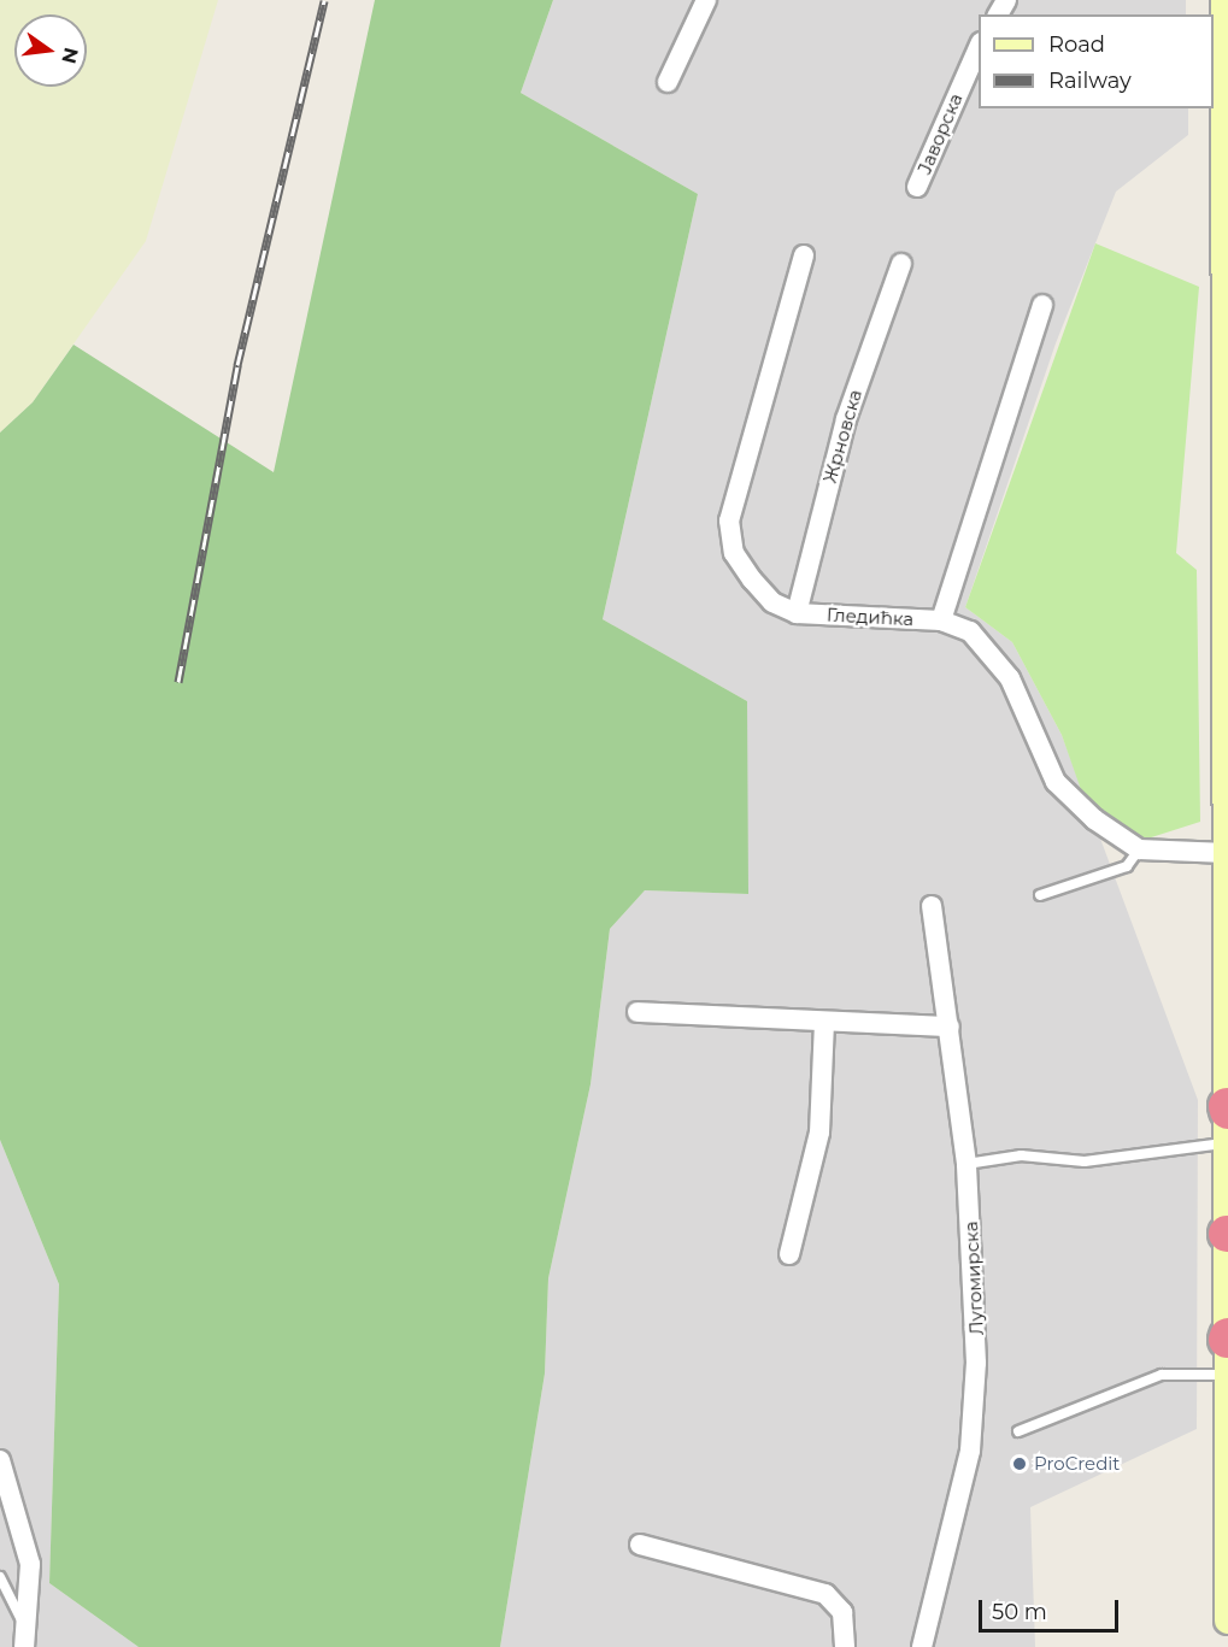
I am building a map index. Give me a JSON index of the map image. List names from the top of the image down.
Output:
{
  "streets": {
    "street": [
      "Јаворска",
      "Жрновска",
      "Гледићка",
      "Лугомирска"
    ]
  },
  "crossings": [
    ["Жрновска", "Гледићка"]
  ],
  "places": ["ProCredit"],
  "legend": ["Road", "Railway"],
  "scale_bar": "50 m",
  "north": "right"
}
